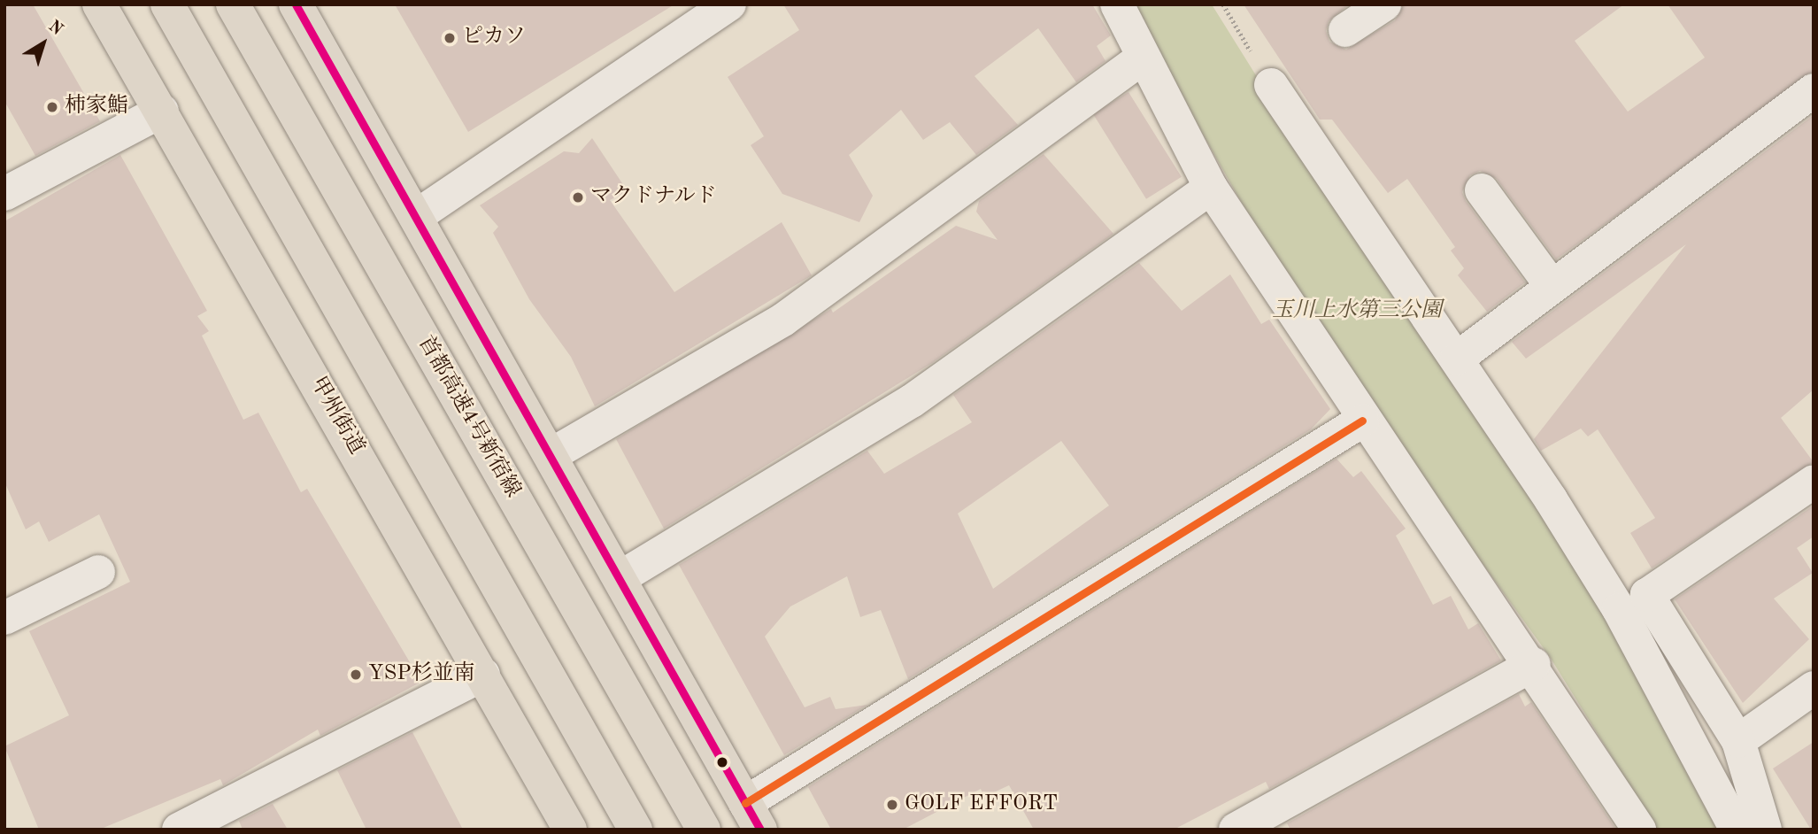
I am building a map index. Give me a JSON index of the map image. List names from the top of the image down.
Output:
{
  "streets": {
    "highway": ["甲州街道", "首都高速4号新宿線"]
  },
  "parks": ["玉川上水第三公園"],
  "places": [
    "ピカソ",
    "柿家鮨",
    "マクドナルド",
    "YSP杉並南",
    "GOLF EFFORT"
  ],
  "north": "top right"
}
